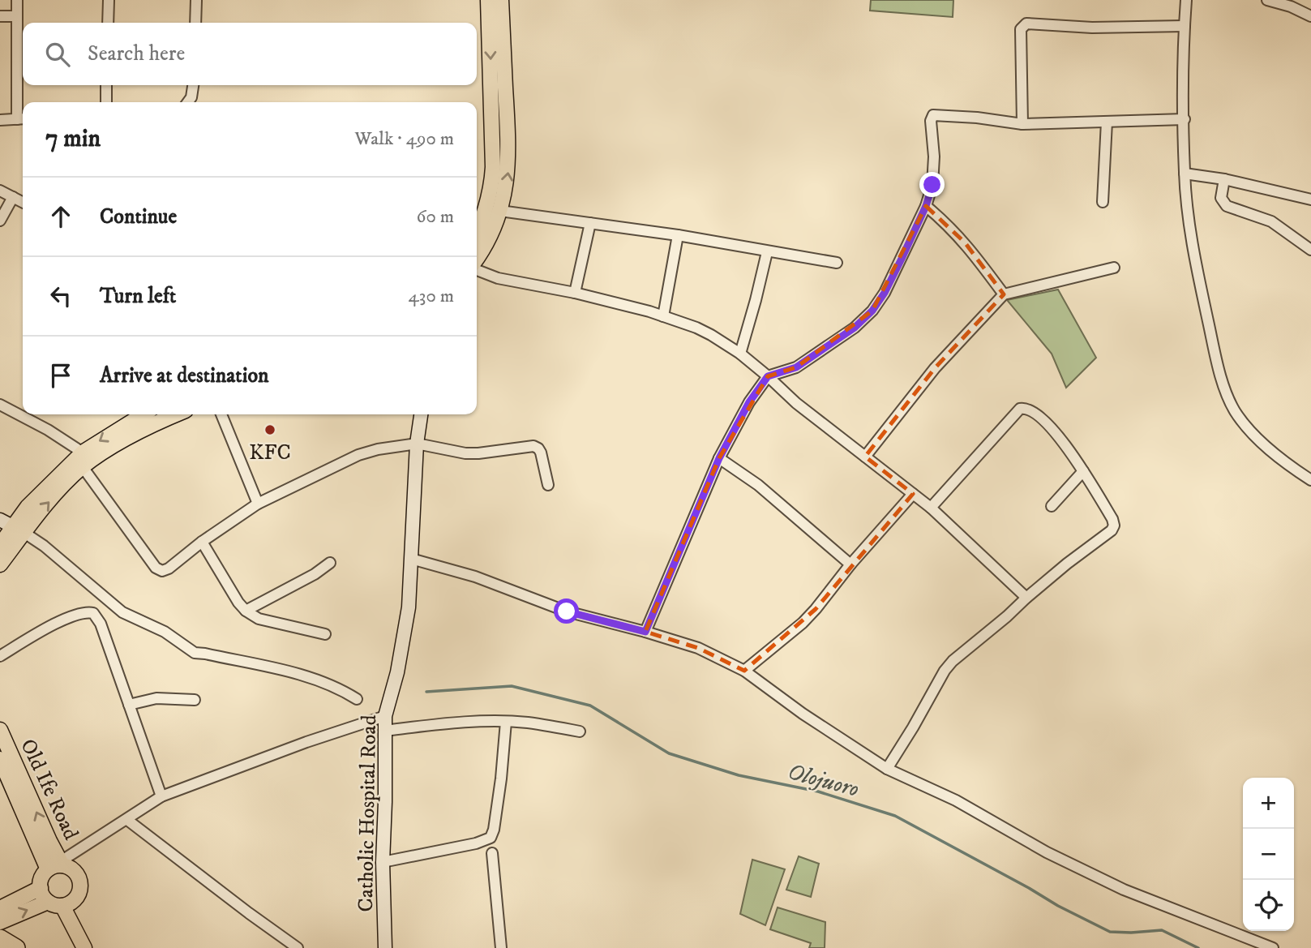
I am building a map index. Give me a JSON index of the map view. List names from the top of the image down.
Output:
{
  "streets": {
    "main road": ["Old Ife Road"],
    "street": ["Catholic Hospital Road"]
  },
  "water": ["Olojuoro"],
  "places": ["KFC"],
  "page": {
    "search": "Search here",
    "heading": ["7 min", "Walk · 490 m"],
    "list": [
      ["Continue", "60 m"],
      ["Turn left", "430 m"],
      "Arrive at destination"
    ],
    "map_buttons": ["+", "−"]
  }
}
